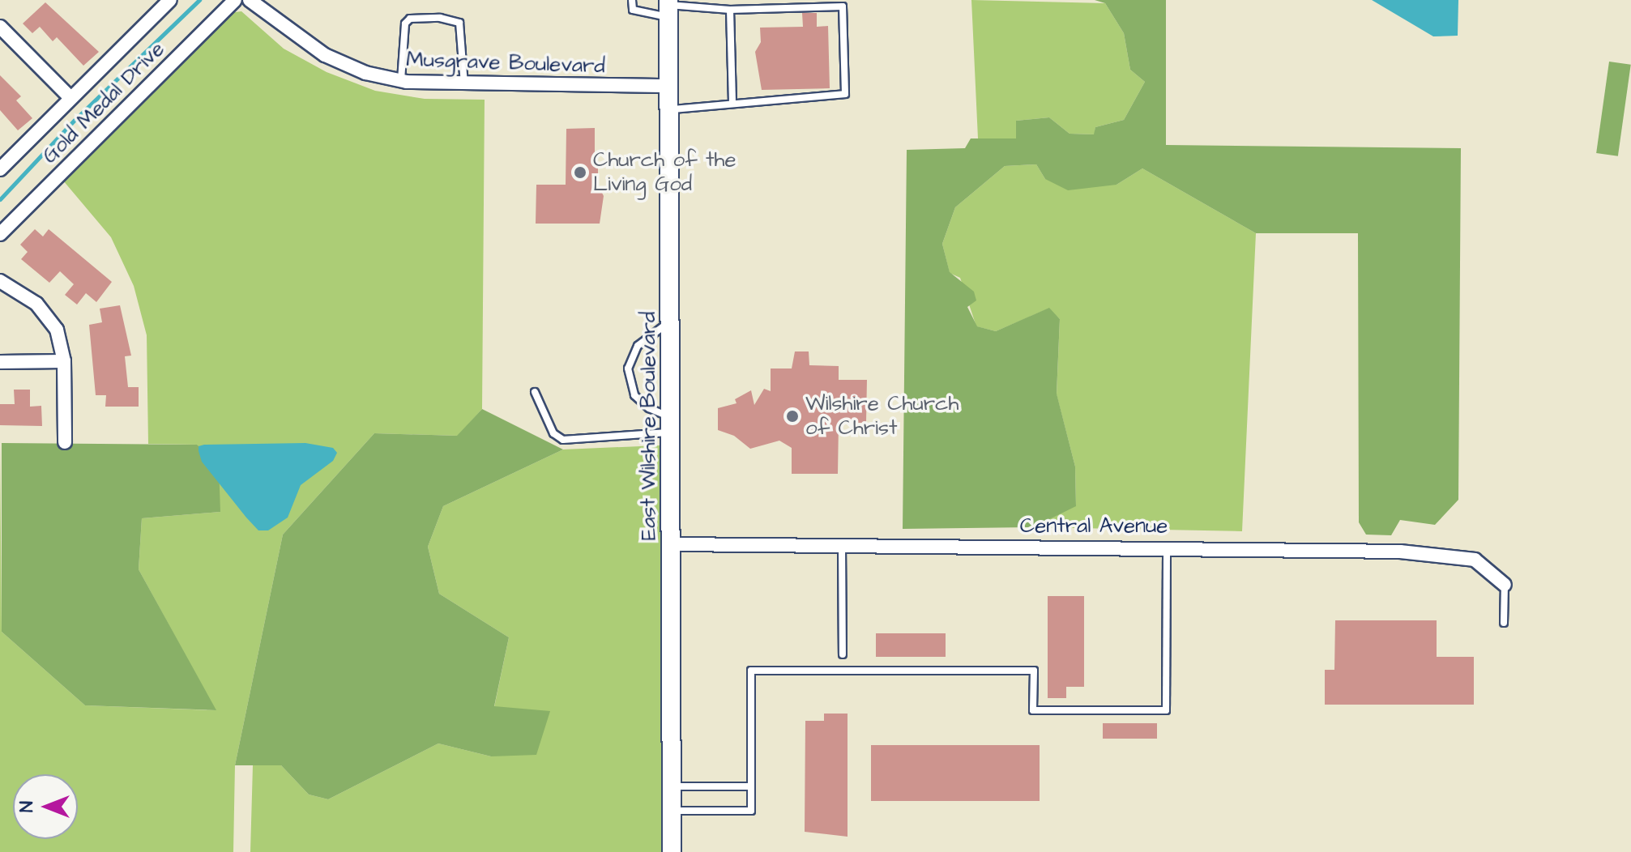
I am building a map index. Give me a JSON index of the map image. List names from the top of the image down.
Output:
{
  "streets": {
    "street": [
      "Musgrave Boulevard",
      "Gold Medal Drive",
      "East Wilshire Boulevard",
      "Central Avenue"
    ]
  },
  "crossings": [
    ["Musgrave Boulevard", "East Wilshire Boulevard"],
    ["East Wilshire Boulevard", "Central Avenue"]
  ],
  "places": ["Church of the Living God", "Wilshire Church of Christ"],
  "north": "left"
}
